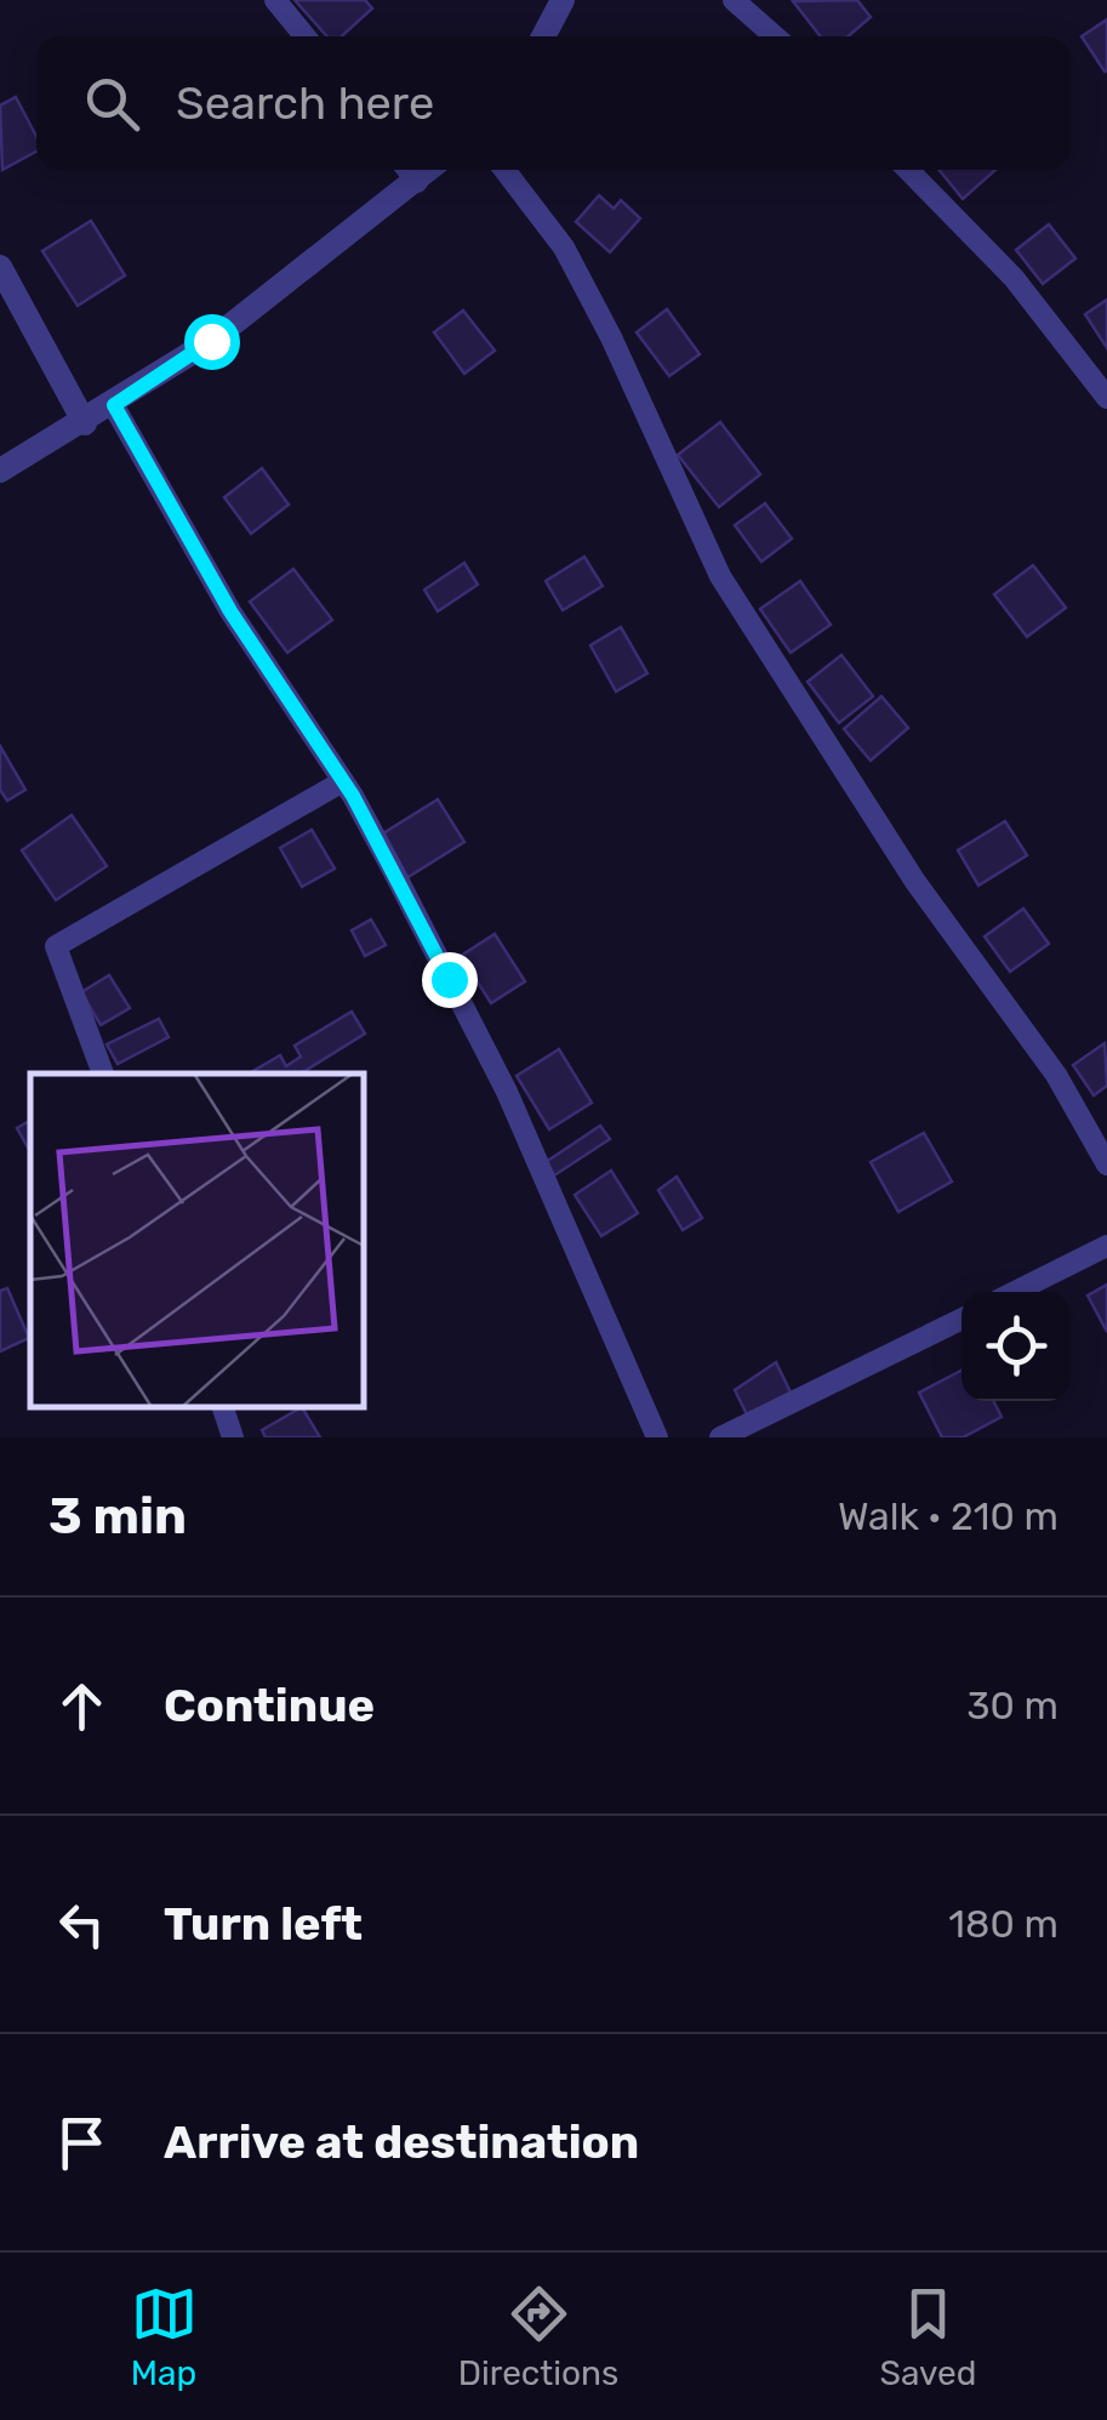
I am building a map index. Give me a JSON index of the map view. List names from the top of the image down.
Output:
{
  "page": {
    "search": "Search here",
    "heading": ["3 min", "Walk · 210 m"],
    "list": [
      ["Continue", "30 m"],
      ["Turn left", "180 m"],
      "Arrive at destination"
    ],
    "nav": ["Map", "Directions", "Saved"]
  }
}
